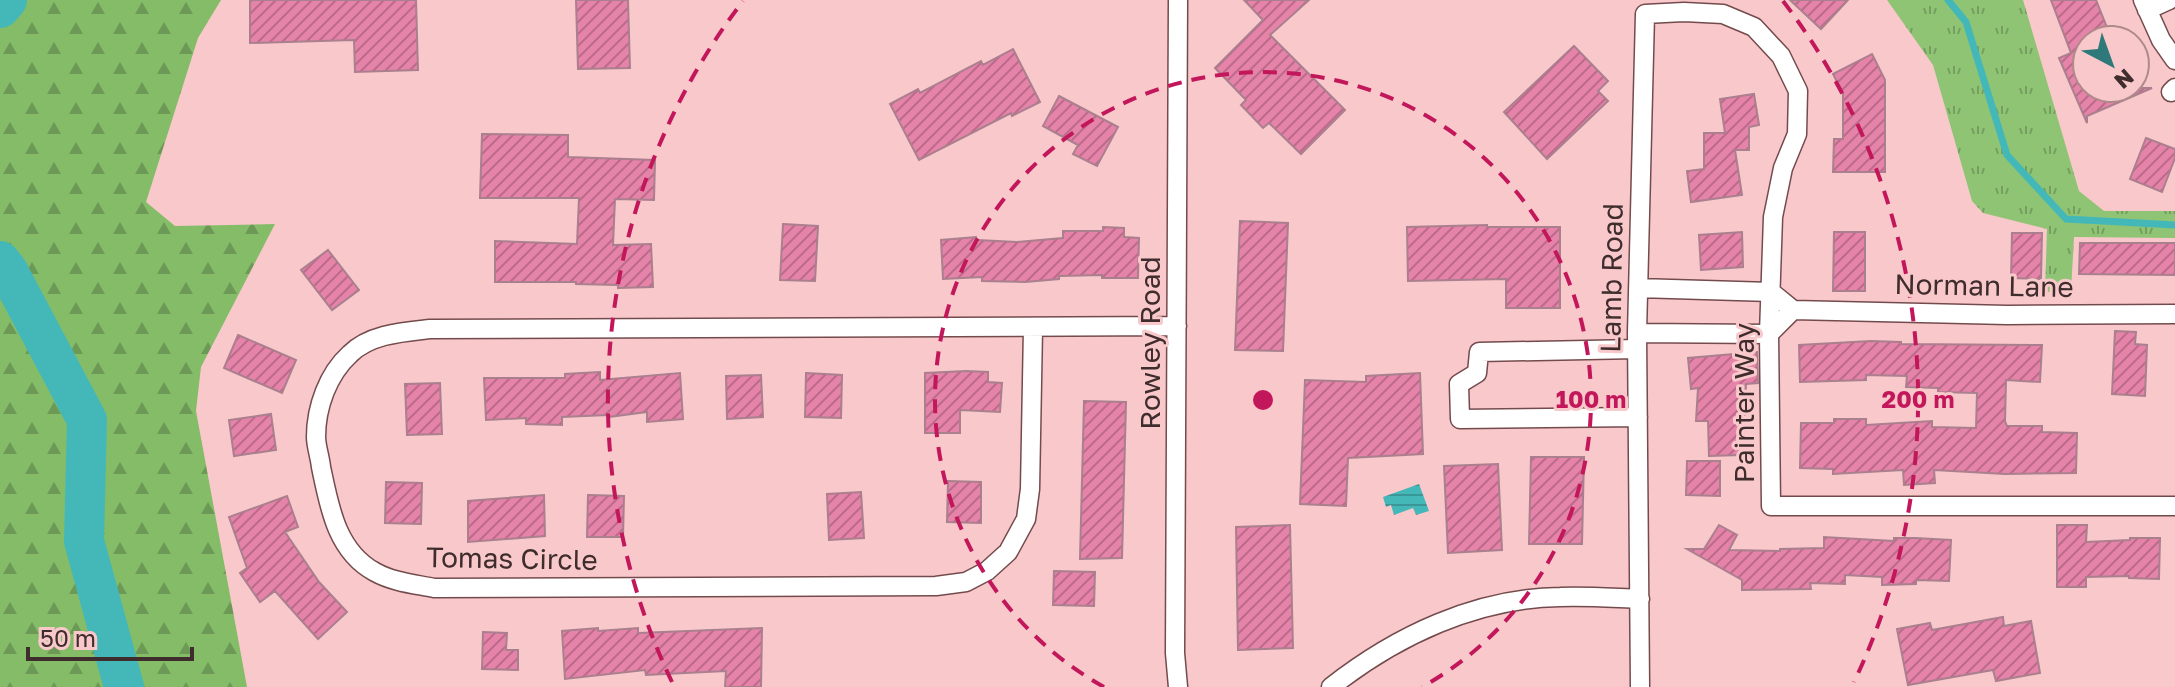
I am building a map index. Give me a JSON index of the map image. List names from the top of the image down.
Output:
{
  "streets": {
    "street": [
      "Lamb Road",
      "Norman Lane",
      "Rowley Road",
      "Painter Way",
      "Tomas Circle"
    ]
  },
  "crossings": [
    ["Lamb Road", "Painter Way"],
    ["Rowley Road", "Tomas Circle"]
  ],
  "scale_bar": "50 m",
  "north": "bottom right",
  "rings": ["100 m", "200 m"]
}
